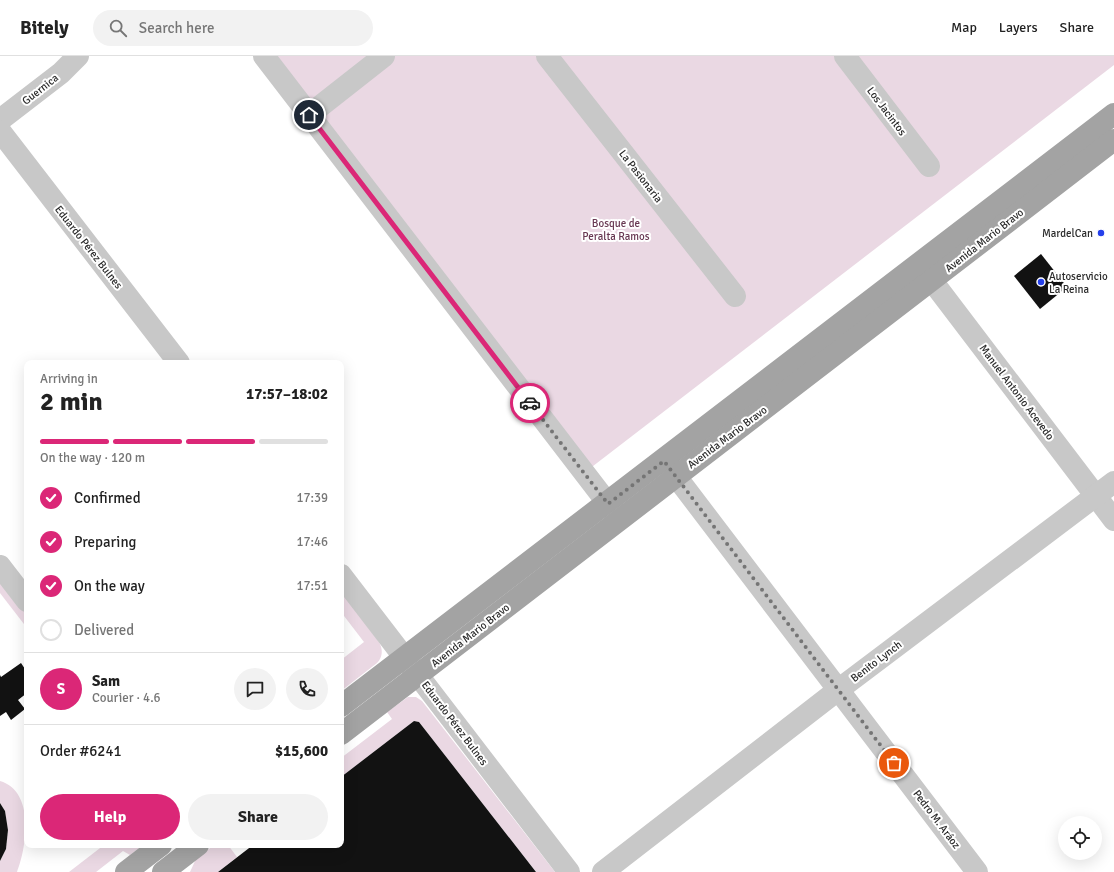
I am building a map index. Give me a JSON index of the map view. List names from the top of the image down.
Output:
{
  "streets": {
    "main road": ["Avenida Mario Bravo"],
    "street": [
      "Guernica",
      "Los Jacintos",
      "La Pasionaria",
      "Eduardo Pérez Bulnes",
      "Manuel Antonio Acevedo",
      "Benito Lynch",
      "Pedro M. Aráoz"
    ]
  },
  "crossings": [
    ["Avenida Mario Bravo", "Eduardo Pérez Bulnes"],
    ["Avenida Mario Bravo", "Manuel Antonio Acevedo"],
    ["Avenida Mario Bravo", "Pedro M. Aráoz"],
    ["Manuel Antonio Acevedo", "Benito Lynch"],
    ["Benito Lynch", "Pedro M. Aráoz"]
  ],
  "parks": ["Bosque de Peralta Ramos"],
  "places": ["MardelCan", "Autoservicio La Reina"],
  "page": {
    "header": "Bitely",
    "search": "Search here",
    "nav": ["Map", "Layers", "Share"],
    "heading": ["2 min", "Arriving in", "17:57–18:02"],
    "panel": [
      "Sam",
      "Courier · 4.6",
      "Order #6241",
      "$15,600"
    ],
    "bar": "On the way · 120 m",
    "list": [
      ["Confirmed", "17:39"],
      ["Preparing", "17:46"],
      ["On the way", "17:51"],
      "Delivered"
    ],
    "round": "S",
    "buttons": ["Help", "Share"]
  }
}
